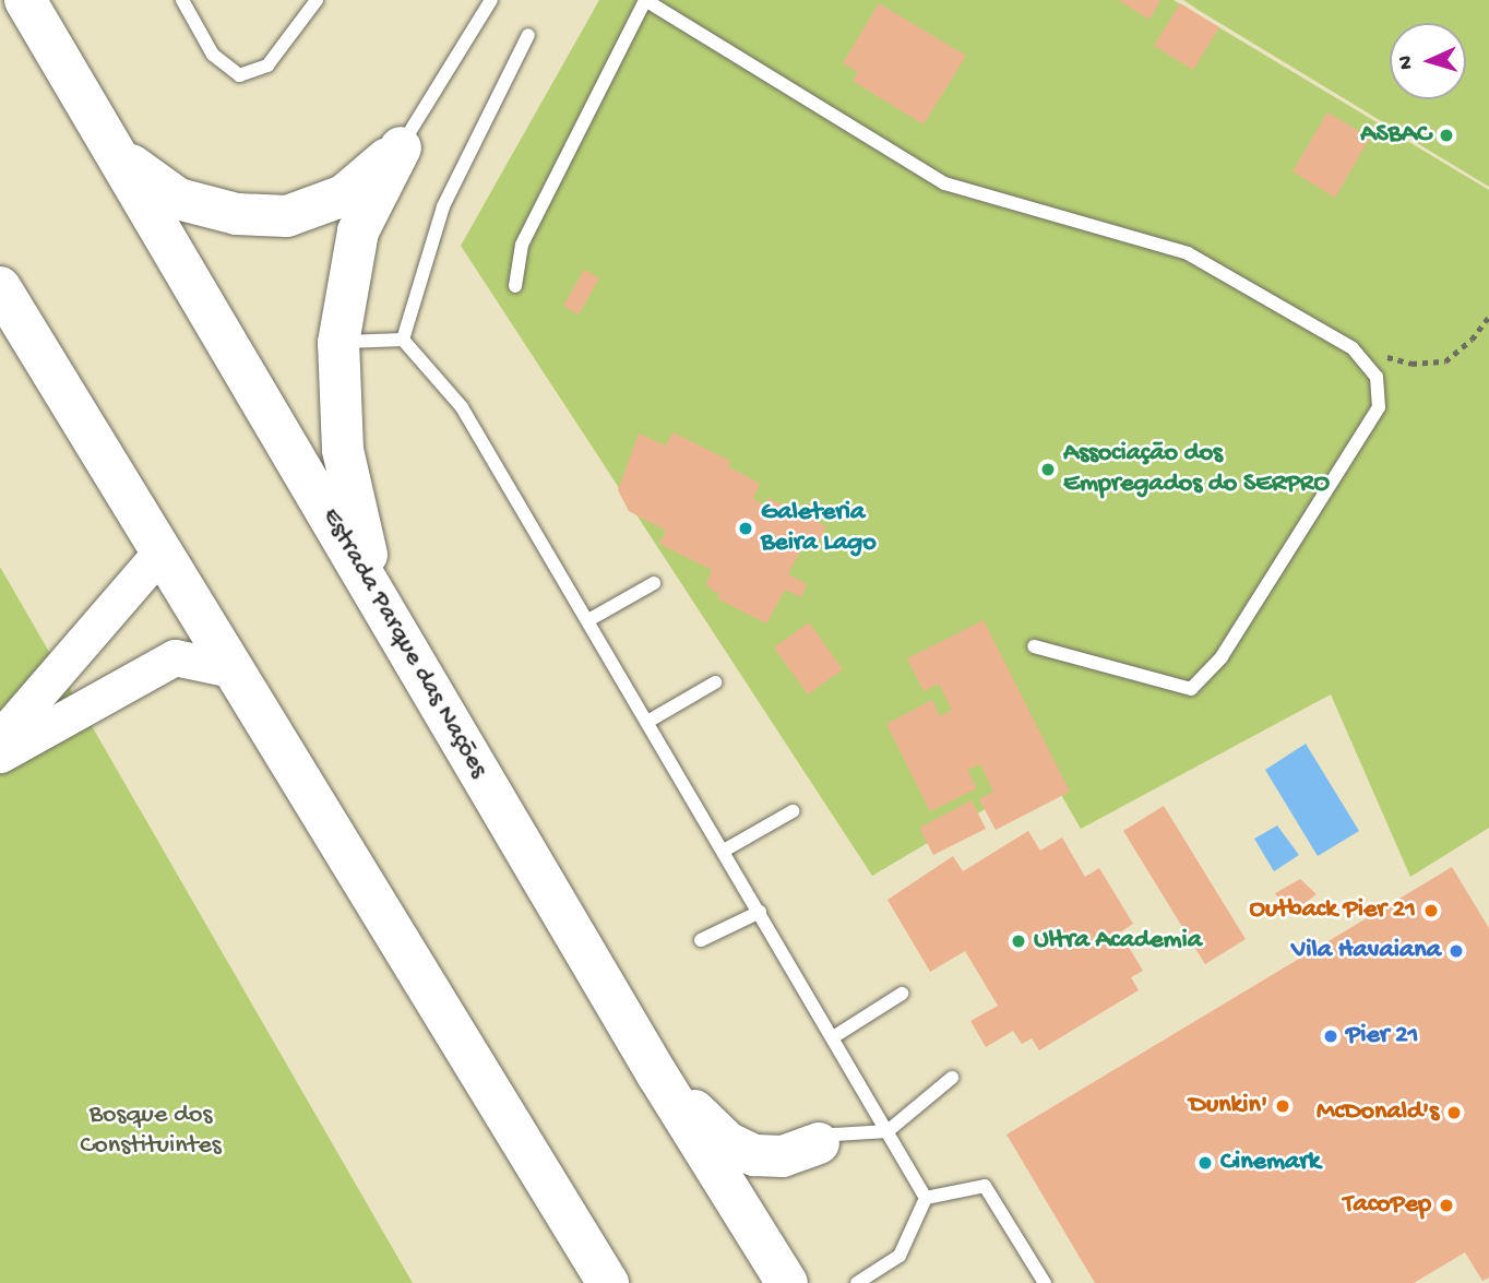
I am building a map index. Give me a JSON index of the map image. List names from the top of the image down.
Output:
{
  "streets": {
    "highway": ["Estrada Parque das Nações"]
  },
  "parks": ["Bosque dos Constituintes"],
  "places": [
    "ASBAC",
    "Associação dos Empregados do SERPRO",
    "Galeteria Beira Lago",
    "Outback Pier 21",
    "Ultra Academia",
    "Vila Havaiana",
    "Pier 21",
    "Dunkin'",
    "McDonald's",
    "Cinemark",
    "TacoPep"
  ],
  "north": "left"
}
